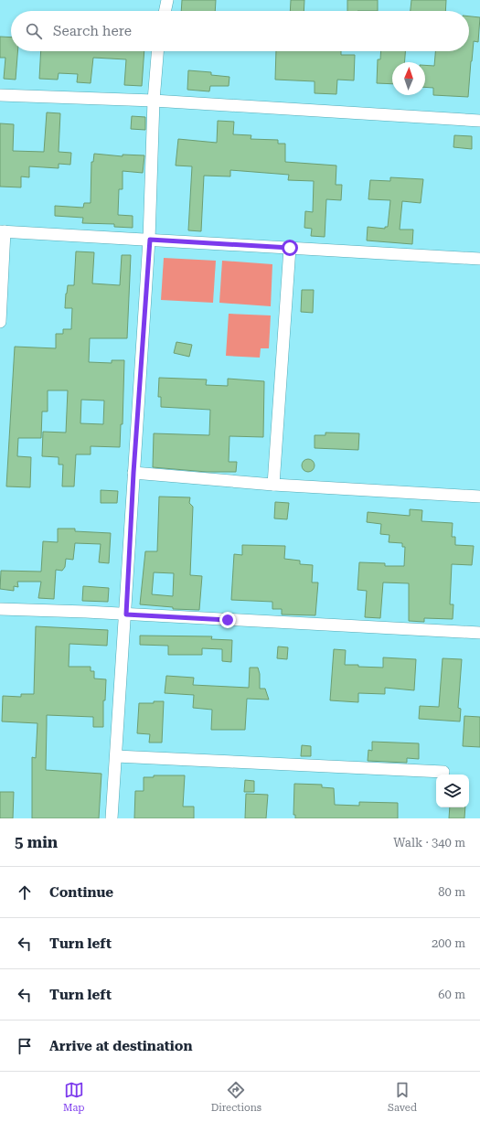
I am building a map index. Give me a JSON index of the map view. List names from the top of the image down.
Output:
{
  "north": "top",
  "page": {
    "search": "Search here",
    "heading": ["5 min", "Walk · 340 m"],
    "list": [
      ["Continue", "80 m"],
      ["Turn left", "200 m"],
      ["Turn left", "60 m"],
      "Arrive at destination"
    ],
    "nav": ["Map", "Directions", "Saved"]
  }
}
